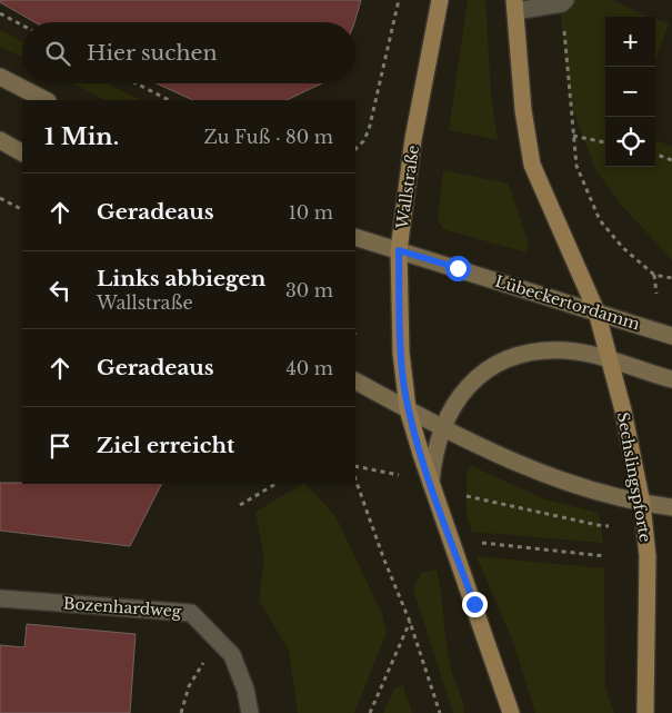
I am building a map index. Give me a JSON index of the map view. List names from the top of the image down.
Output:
{
  "streets": {
    "main road": ["Wallstraße", "Lübeckertordamm", "Sechslingspforte"],
    "street": ["Bozenhardweg"]
  },
  "crossings": [
    ["Wallstraße", "Lübeckertordamm"],
    ["Lübeckertordamm", "Sechslingspforte"]
  ],
  "page": {
    "map_buttons": ["+", "−"],
    "search": "Hier suchen",
    "heading": ["1 Min.", "Zu Fuß · 80 m"],
    "list": [
      ["Geradeaus", "10 m"],
      ["Links abbiegen", "Wallstraße", "30 m"],
      ["Geradeaus", "40 m"],
      "Ziel erreicht"
    ]
  }
}
